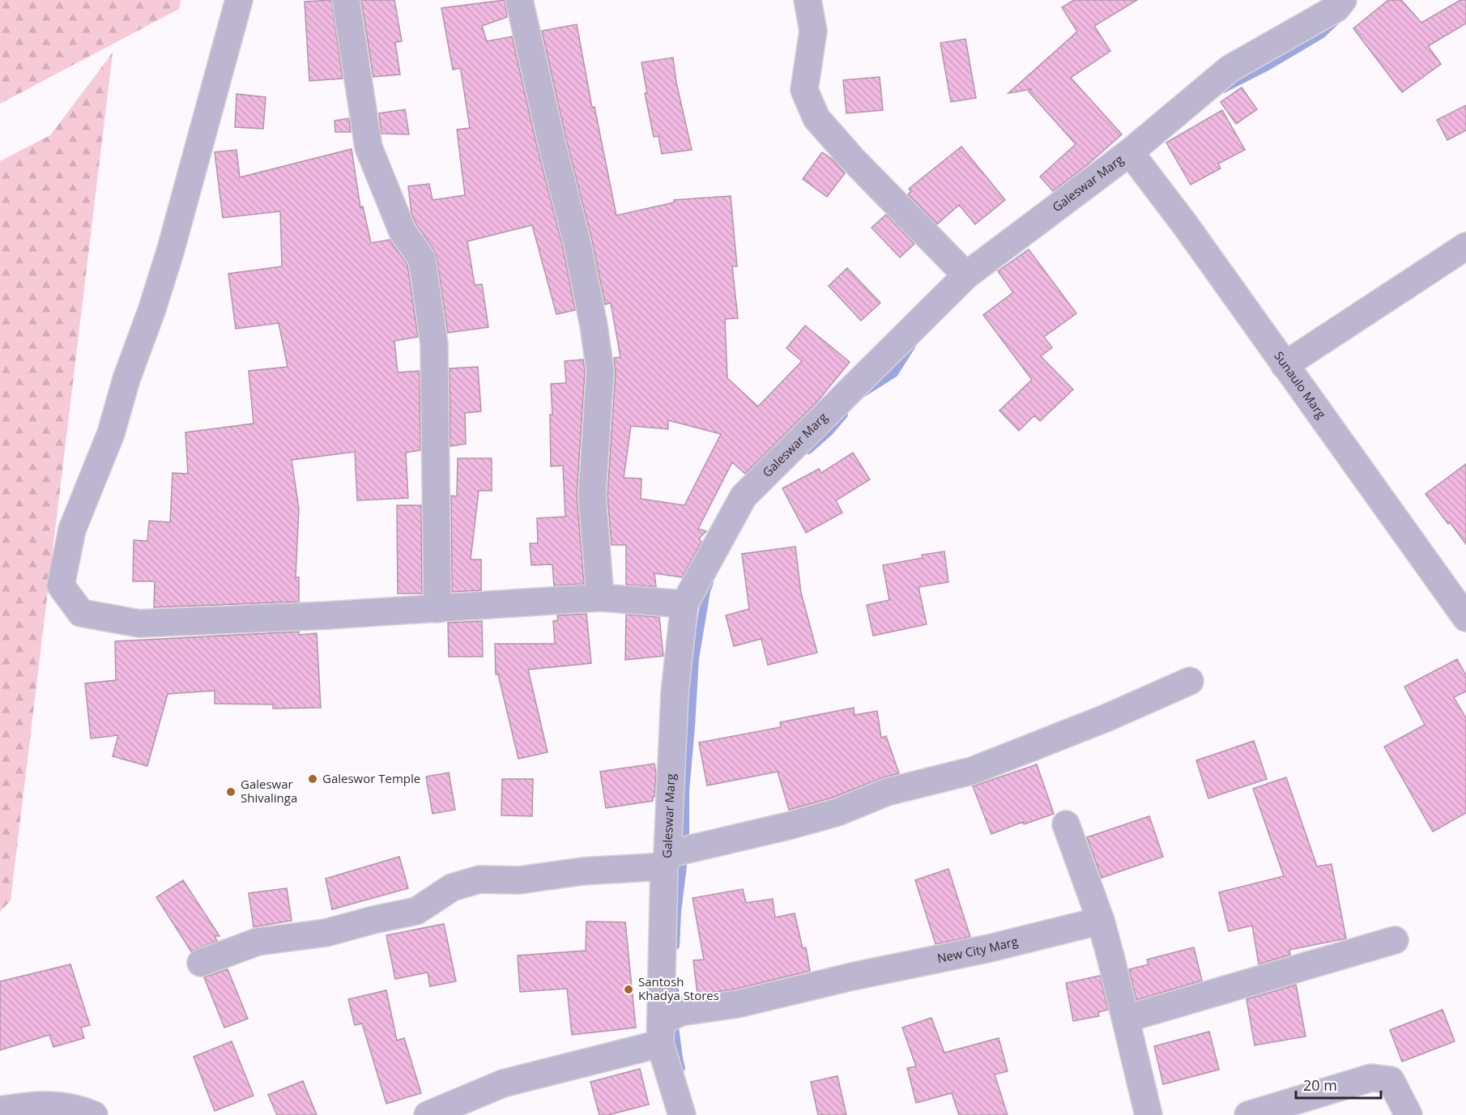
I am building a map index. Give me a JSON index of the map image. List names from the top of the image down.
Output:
{
  "streets": {
    "street": ["Galeswar Marg", "Sunaulo Marg", "New City Marg"]
  },
  "crossings": [
    ["Galeswar Marg", "Sunaulo Marg"],
    ["Galeswar Marg", "New City Marg"]
  ],
  "places": ["Galeswor Temple", "Galeswar Shivalinga", "Santosh Khadya Stores"],
  "scale_bar": "20 m"
}
